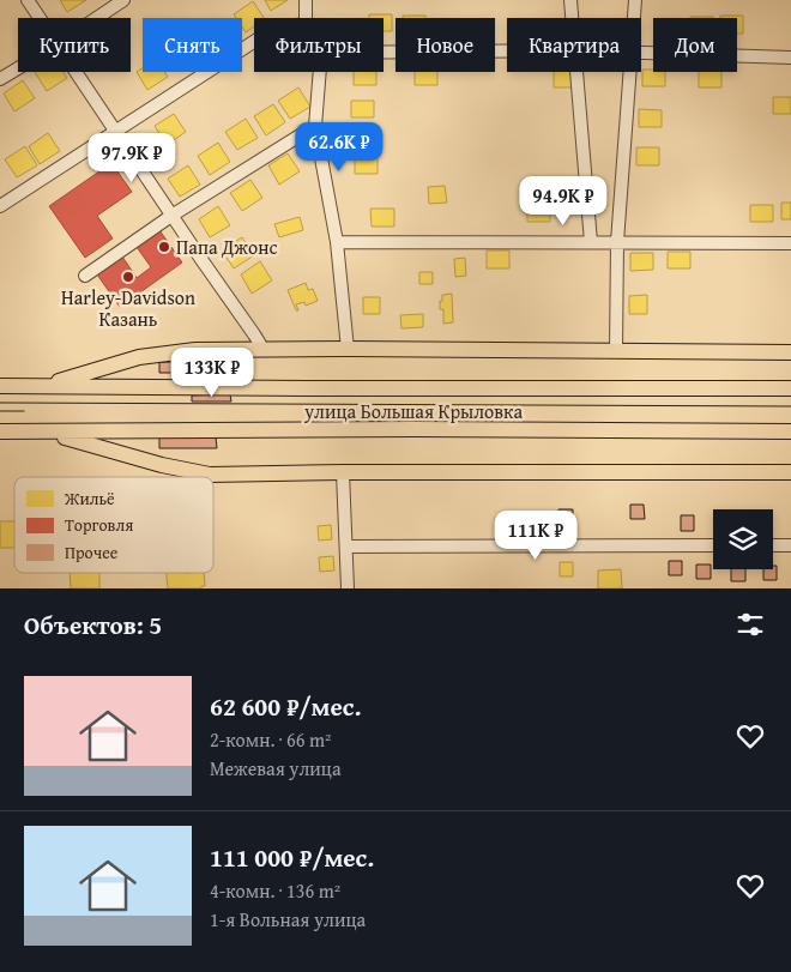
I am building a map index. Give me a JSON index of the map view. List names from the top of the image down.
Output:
{
  "streets": {
    "main road": ["улица Большая Крыловка"]
  },
  "places": ["Папа Джонс", "Harley-Davidson Казань"],
  "legend": ["Жильё", "Торговля", "Прочее"],
  "page": {
    "chip": [
      "Купить",
      "Снять",
      "Фильтры",
      "Новое",
      "Квартира",
      "Дом"
    ],
    "price": [
      "62.6K ₽",
      "97.9K ₽",
      "94.9K ₽",
      "133K ₽",
      "111K ₽"
    ],
    "heading": "Объектов: 5",
    "list": [
      {
        "name": "62 600 ₽/мес.",
        "note": "2-комн. · 66 m² · Межевая улица"
      },
      {
        "name": "111 000 ₽/мес.",
        "note": "4-комн. · 136 m² · 1-я Вольная улица"
      }
    ]
  }
}
